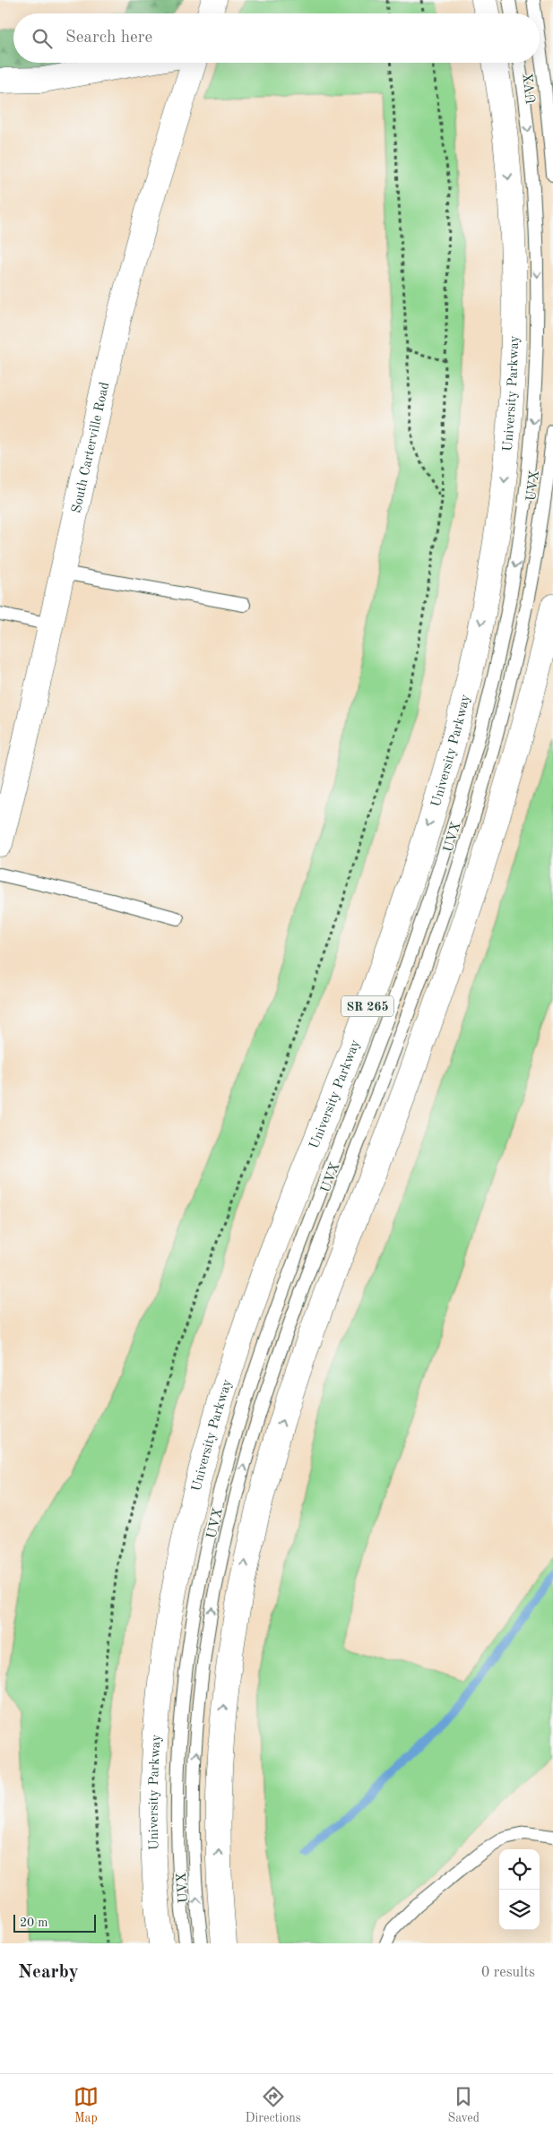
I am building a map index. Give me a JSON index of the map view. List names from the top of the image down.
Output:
{
  "streets": {
    "main road": ["University Parkway", "South Carterville Road", "SR 265"],
    "lane": ["UVX"]
  },
  "scale_bar": "20 m",
  "page": {
    "search": "Search here",
    "scale": "20 m",
    "heading": ["Nearby", "0 results"],
    "nav": ["Map", "Directions", "Saved"]
  }
}
